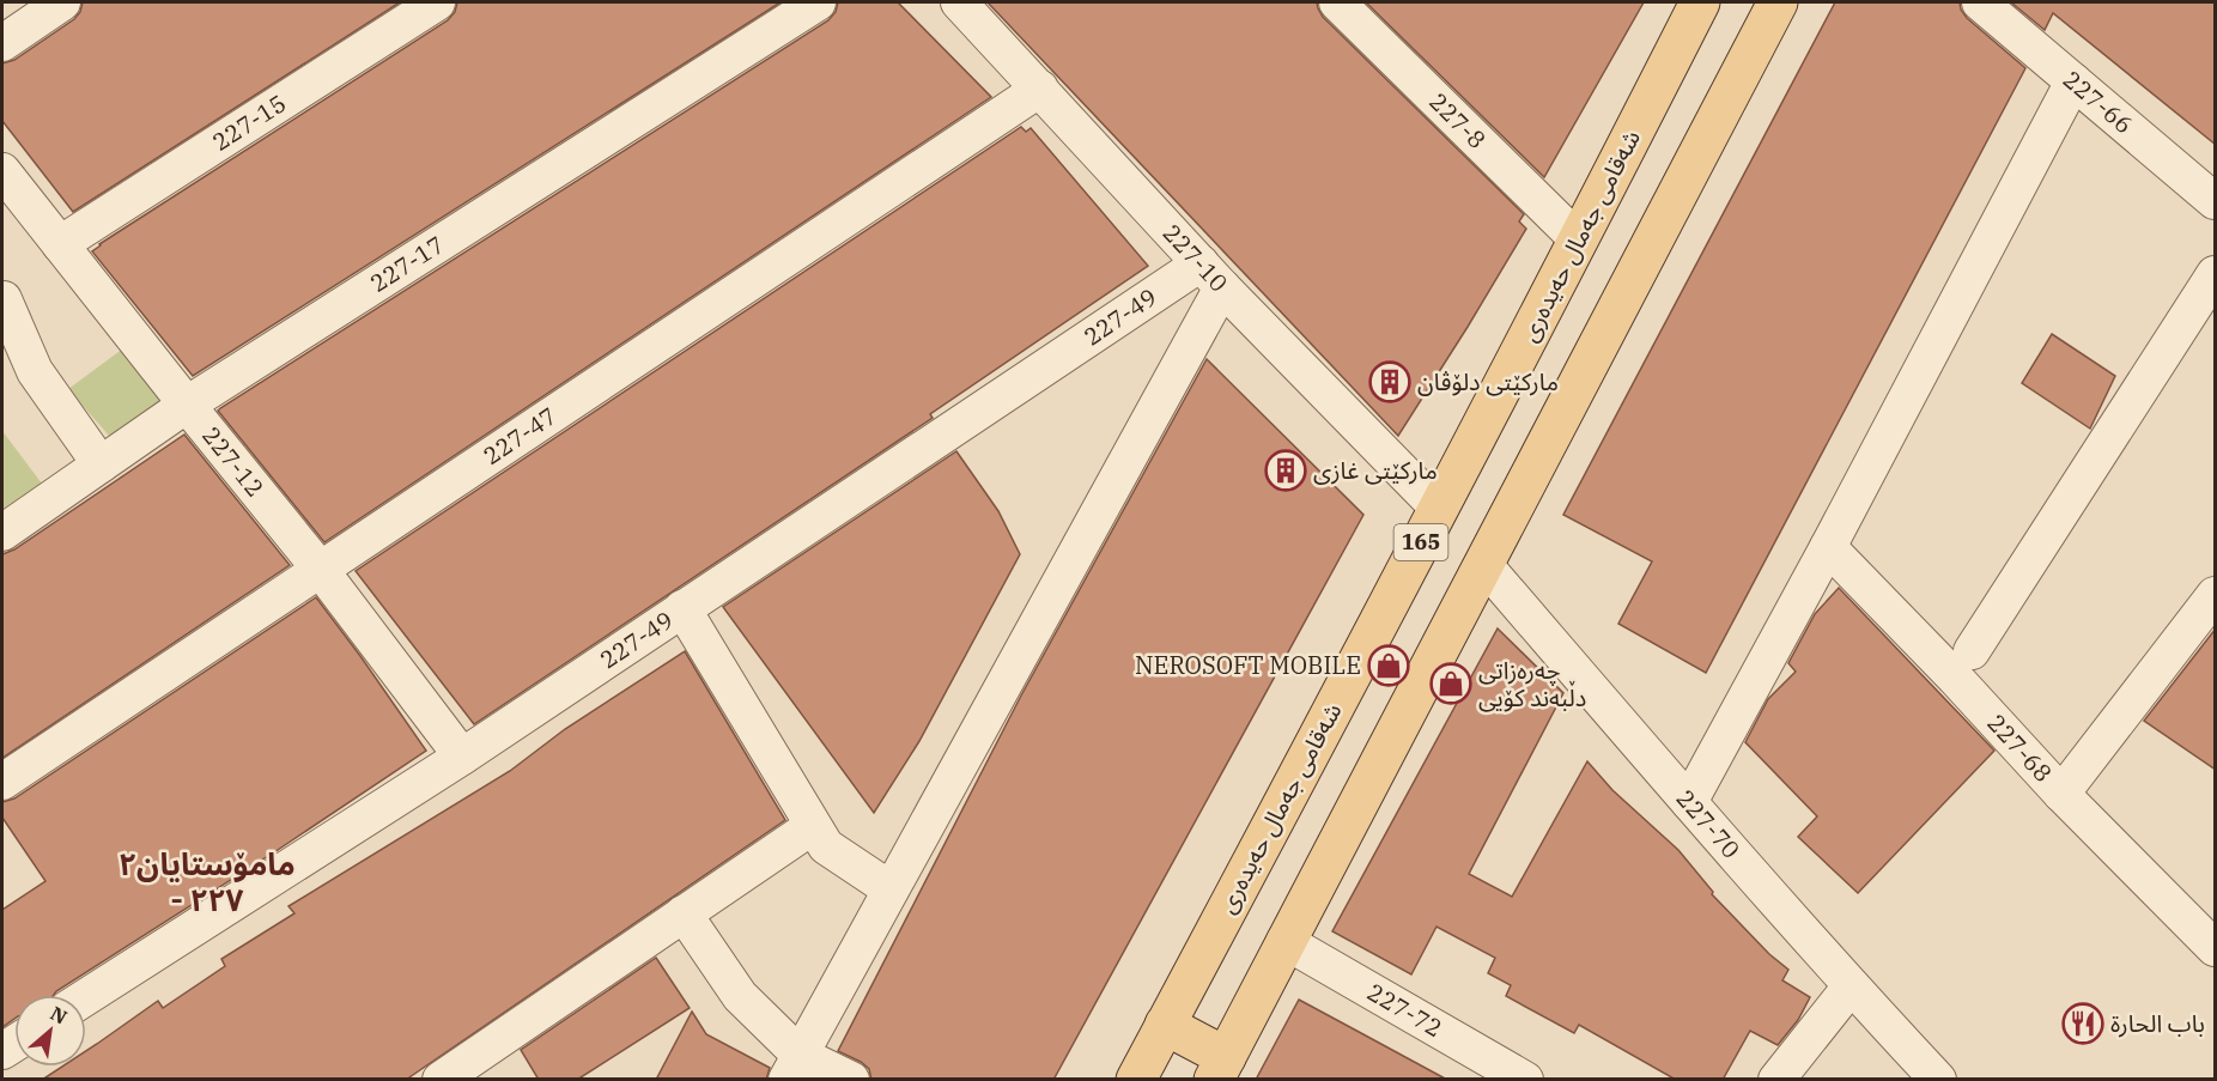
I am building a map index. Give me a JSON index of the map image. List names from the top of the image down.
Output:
{
  "streets": {
    "main road": ["شەقامی جەمال حەیدەری", "165"],
    "street": [
      "227-66",
      "227-8",
      "227-15",
      "227-10",
      "227-17",
      "227-49",
      "227-47",
      "227-12",
      "227-68",
      "227-70",
      "227-72"
    ]
  },
  "crossings": [
    ["227-8", "شەقامی جەمال حەیدەری"],
    ["227-15", "227-12"],
    ["شەقامی جەمال حەیدەری", "227-10"],
    ["227-10", "227-49"],
    ["227-10", "227-47"],
    ["227-17", "227-12"],
    ["227-49", "227-12"],
    ["227-47", "227-12"],
    ["165", "227-70"],
    ["165", "227-72"]
  ],
  "districts": ["مامۆستایان٢ - ٢٢٧"],
  "places": {
    "building": ["ماركێتی دلۆڤان", "ماركێتی غازی"],
    "shop": ["NEROSOFT MOBILE", "چەرەزاتی دڵبەند کۆیی"],
    "restaurant": ["باب الحارة"]
  },
  "north": "top right"
}
